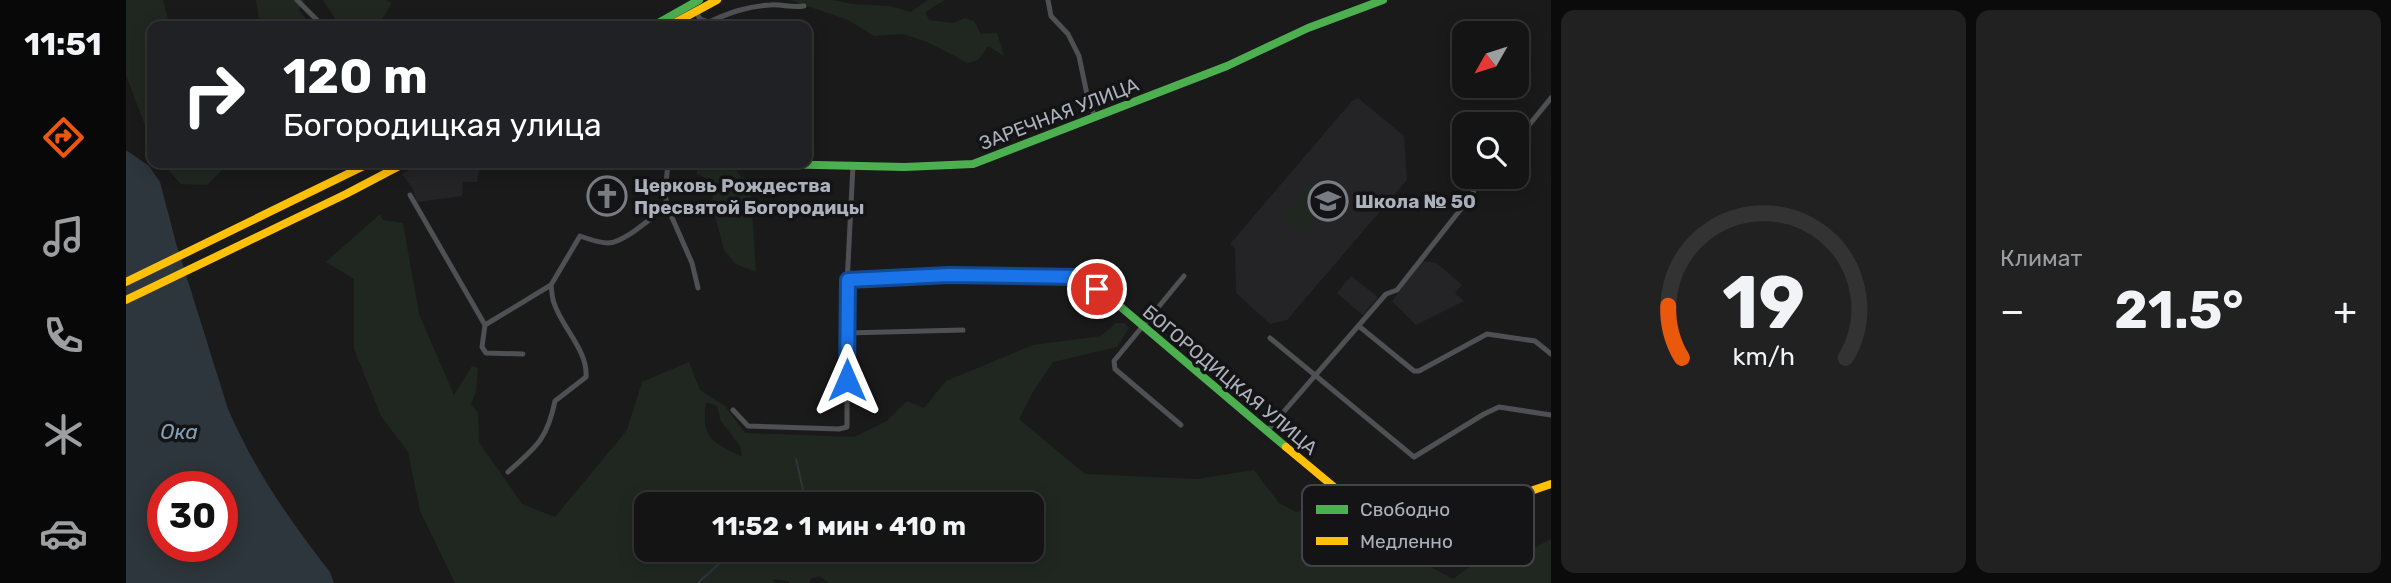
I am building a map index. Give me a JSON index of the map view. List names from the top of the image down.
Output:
{
  "streets": {
    "street": ["ЗАРЕЧНАЯ УЛИЦА", "БОГОРОДИЦКАЯ УЛИЦА"]
  },
  "water": ["Ока"],
  "places": {
    "church": ["Церковь Рождества Пресвятой Богородицы"],
    "school or university": ["Школа № 50"]
  },
  "legend": ["Свободно", "Медленно"],
  "north": "bottom left",
  "page": {
    "tabs": "11:51",
    "tile": "Климат",
    "turn": ["120 m", "Богородицкая улица"],
    "heat": ["−", "21.5°", "+"],
    "limit": "30",
    "trip": "11:52 · 1 мин · 410 m",
    "gauge": ["19", "km/h"]
  }
}
